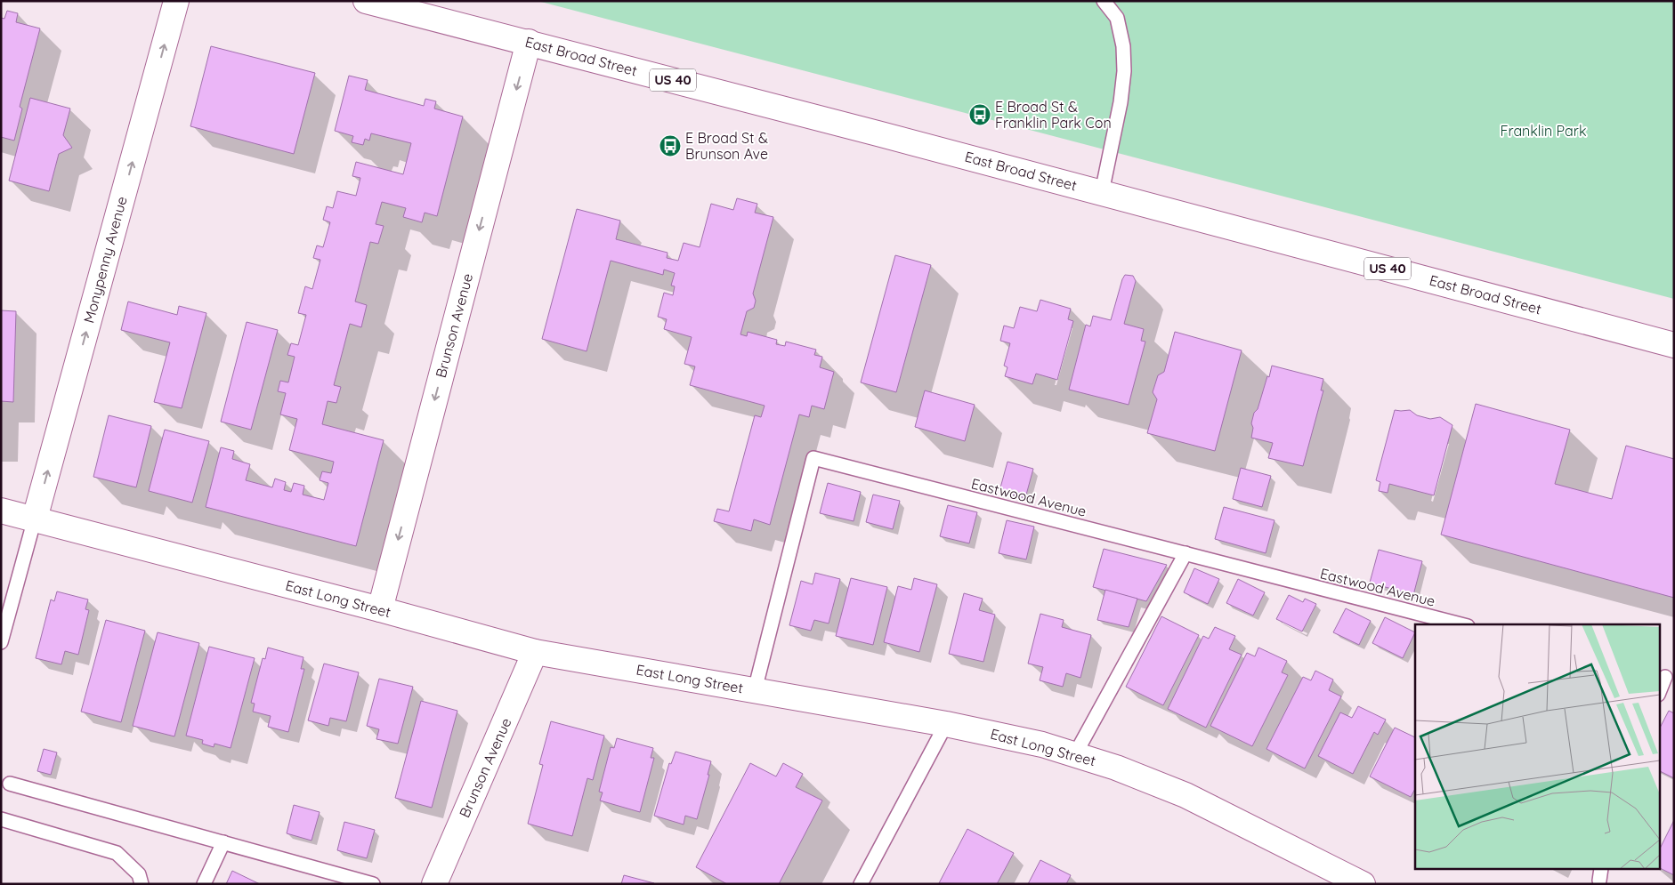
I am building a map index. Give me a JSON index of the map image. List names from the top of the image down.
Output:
{
  "streets": {
    "street": [
      "East Broad Street",
      "US 40",
      "Monypenny Avenue",
      "Brunson Avenue",
      "East Long Street"
    ],
    "lane": ["Eastwood Avenue"]
  },
  "crossings": [
    ["East Broad Street", "Brunson Avenue"],
    ["Monypenny Avenue", "East Long Street"],
    ["Brunson Avenue", "East Long Street"],
    ["Eastwood Avenue", "East Long Street"]
  ],
  "one_way": ["Monypenny Avenue", "Brunson Avenue"],
  "parks": ["Franklin Park"],
  "places": {
    "bus stop": ["E Broad St & Franklin Park Con", "E Broad St & Brunson Ave"]
  }
}
